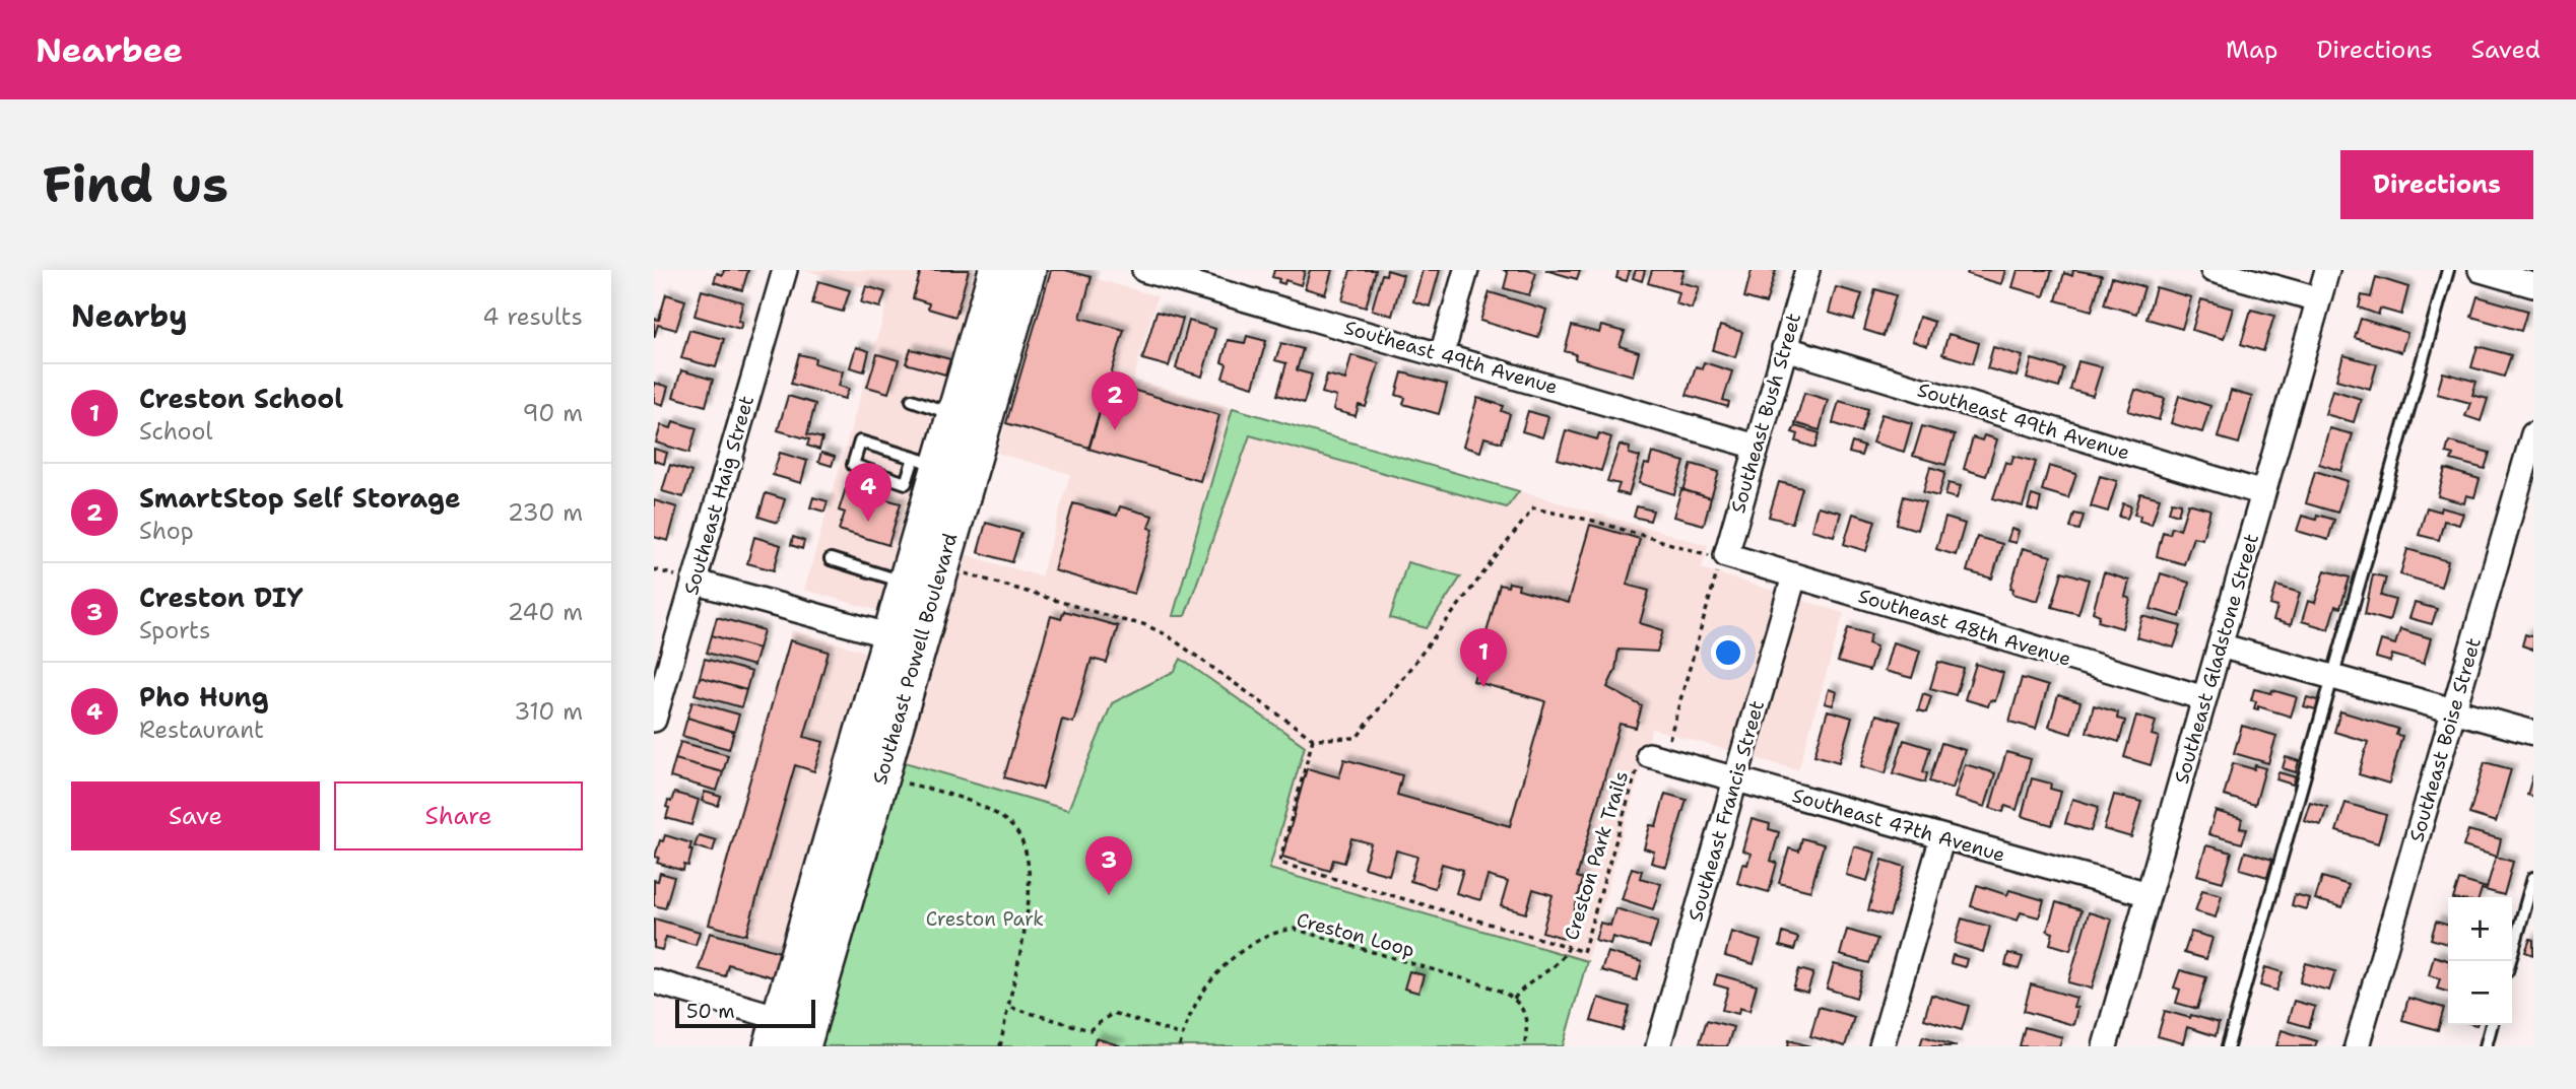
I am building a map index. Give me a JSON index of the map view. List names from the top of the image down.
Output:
{
  "streets": {
    "main road": ["Southeast Powell Boulevard"],
    "street": [
      "Southeast 49th Avenue",
      "Southeast Bush Street",
      "Southeast Haig Street",
      "Southeast 48th Avenue",
      "Southeast Gladstone Street",
      "Southeast Boise Street",
      "Southeast Francis Street",
      "Southeast 47th Avenue"
    ],
    "path": ["Creston Park Trails", "Creston Loop"]
  },
  "crossings": [
    ["Southeast 49th Avenue", "Southeast Bush Street"],
    ["Southeast 49th Avenue", "Southeast Gladstone Street"],
    ["Southeast Bush Street", "Southeast 48th Avenue"],
    ["Southeast 48th Avenue", "Southeast Gladstone Street"],
    ["Southeast 48th Avenue", "Southeast Francis Street"],
    ["Southeast Gladstone Street", "Southeast 47th Avenue"],
    ["Southeast Francis Street", "Southeast 47th Avenue"],
    ["Southeast 47th Avenue", "Creston Park Trails"]
  ],
  "parks": ["Creston Park"],
  "scale_bar": "50 m",
  "page": {
    "header": "Nearbee",
    "nav": ["Map", "Directions", "Saved"],
    "buttons": [
      "Directions",
      ["Save", "Share"]
    ],
    "title": "Find us",
    "heading": ["Nearby", "4 results"],
    "list": [
      {
        "mark": "1",
        "name": "Creston School",
        "note": "School",
        "value": "90 m"
      },
      {
        "mark": "2",
        "name": "SmartStop Self Storage",
        "note": "Shop",
        "value": "230 m"
      },
      {
        "mark": "3",
        "name": "Creston DIY",
        "note": "Sports",
        "value": "240 m"
      },
      {
        "mark": "4",
        "name": "Pho Hung",
        "note": "Restaurant",
        "value": "310 m"
      }
    ],
    "pins": [
      "2",
      "4",
      "1",
      "3"
    ],
    "map_buttons": ["+", "−"],
    "scale": "50 m"
  }
}
